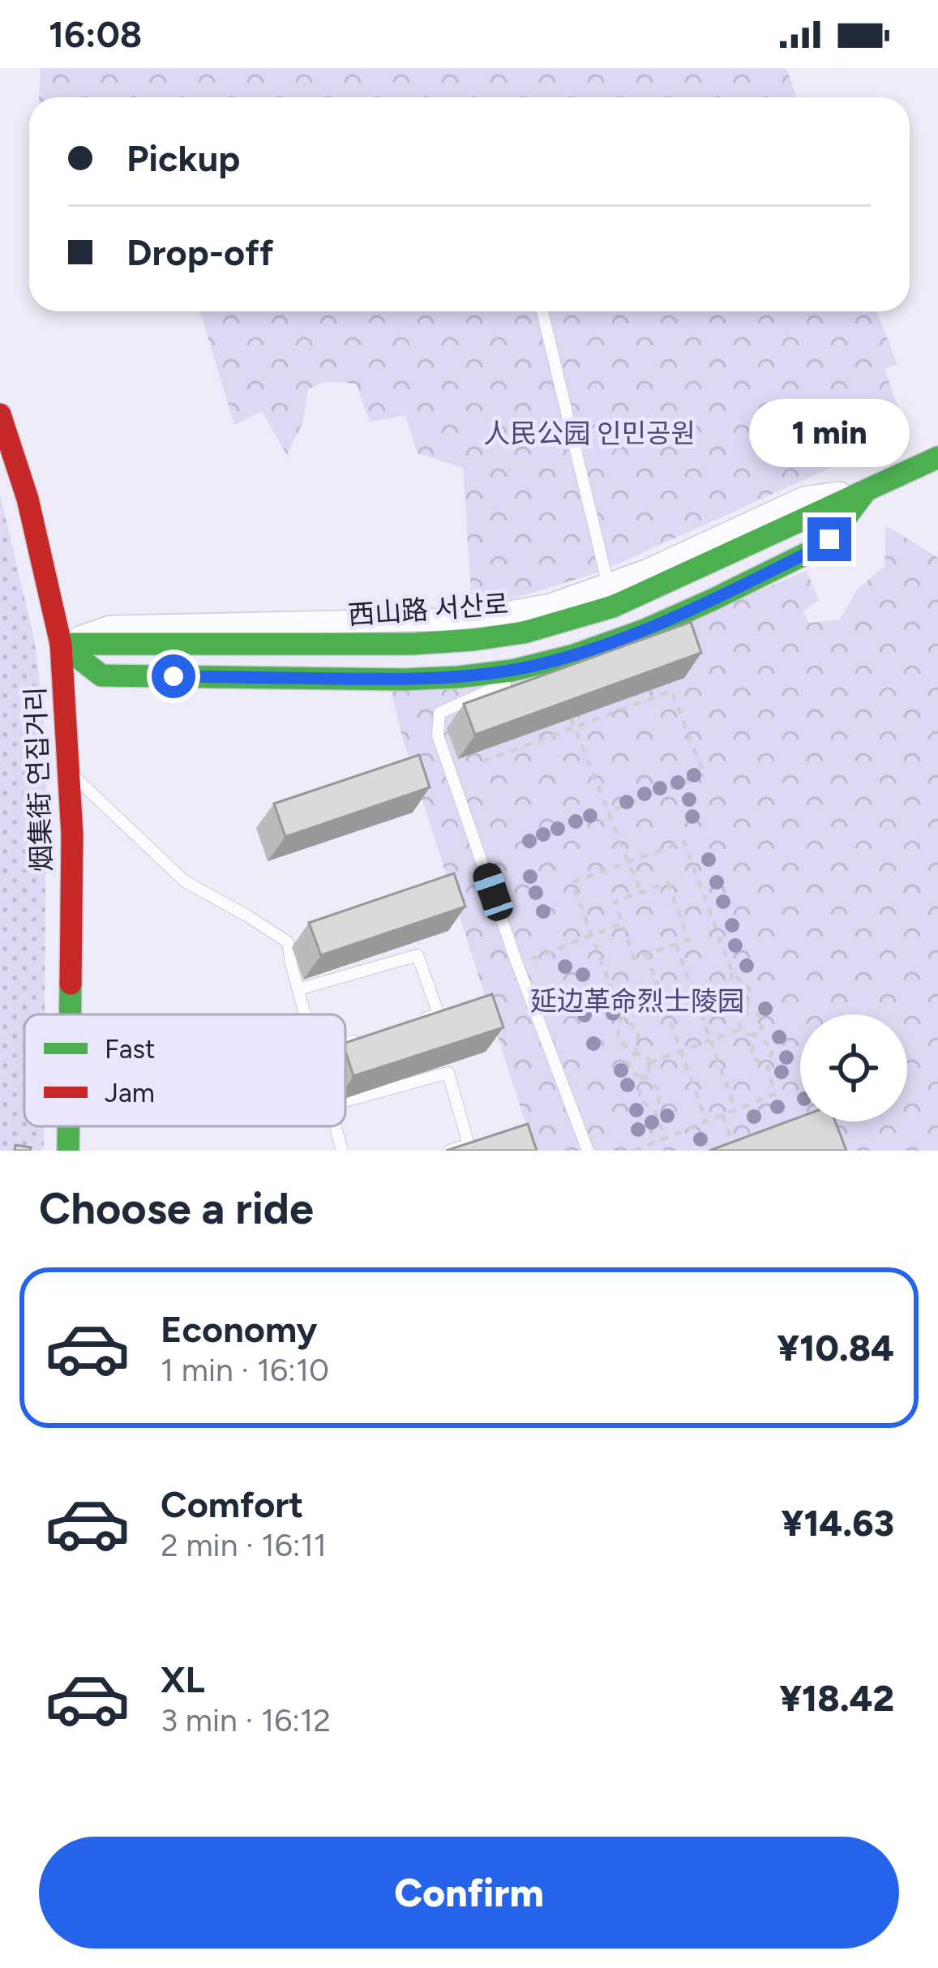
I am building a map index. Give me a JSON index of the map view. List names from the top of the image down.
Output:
{
  "streets": {
    "street": ["西山路 서산로", "烟集街 연집거리"]
  },
  "crossings": [
    ["西山路 서산로", "烟集街 연집거리"]
  ],
  "parks": ["人民公园 인민공원", "延边革命烈士陵园"],
  "legend": ["Fast", "Jam"],
  "page": {
    "status": "16:08",
    "banner": ["Pickup", "Drop-off"],
    "bubble": "1 min",
    "heading": "Choose a ride",
    "list": [
      {
        "name": "Economy",
        "note": "1 min · 16:10",
        "value": "¥10.84"
      },
      {
        "name": "Comfort",
        "note": "2 min · 16:11",
        "value": "¥14.63"
      },
      {
        "name": "XL",
        "note": "3 min · 16:12",
        "value": "¥18.42"
      }
    ],
    "buttons": "Confirm"
  }
}
